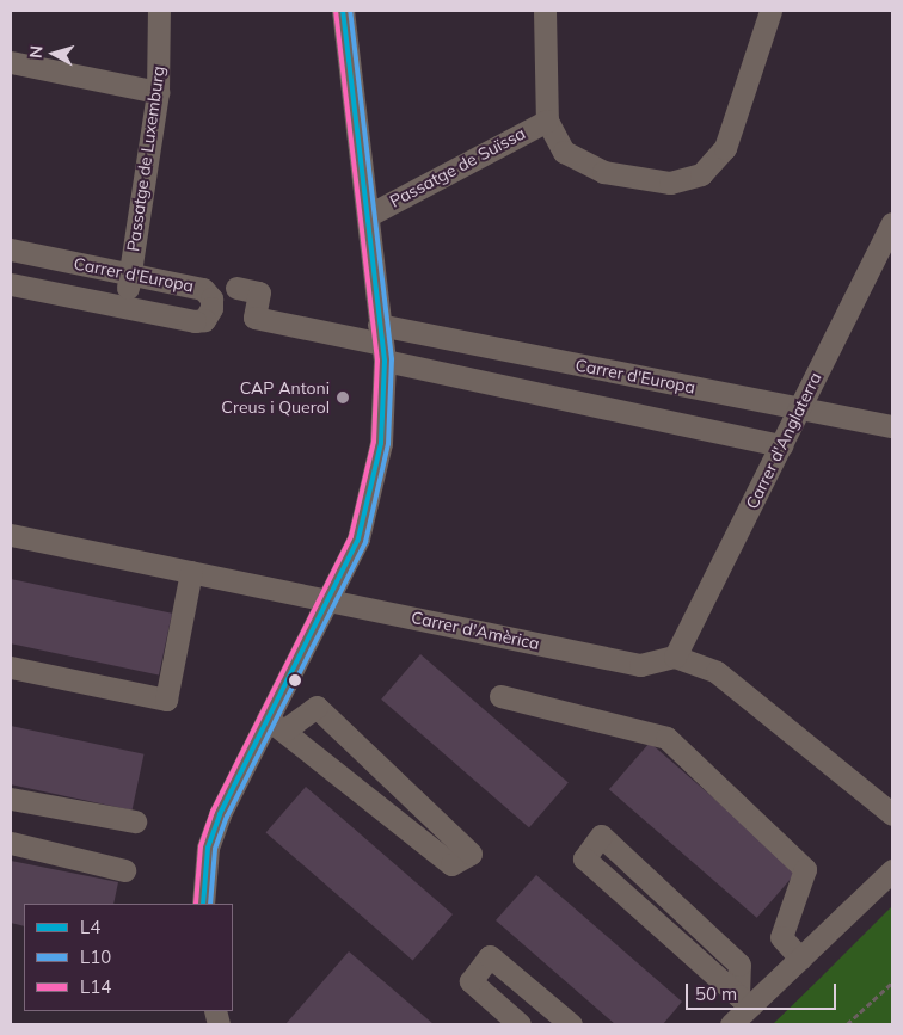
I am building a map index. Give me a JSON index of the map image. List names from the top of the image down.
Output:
{
  "streets": {
    "street": [
      "Passatge de Luxemburg",
      "Passatge de Suïssa",
      "Carrer d'Europa",
      "Carrer d'Anglaterra",
      "Carrer d'Amèrica"
    ]
  },
  "crossings": [
    ["Passatge de Luxemburg", "Carrer d'Europa"],
    ["Carrer d'Europa", "Carrer d'Anglaterra"],
    ["Carrer d'Anglaterra", "Carrer d'Amèrica"]
  ],
  "places": ["CAP Antoni Creus i Querol"],
  "lines": ["transit line L4", "transit line L10", "transit line L14"],
  "legend": ["L4", "L10", "L14"],
  "scale_bar": "50 m",
  "north": "left"
}
